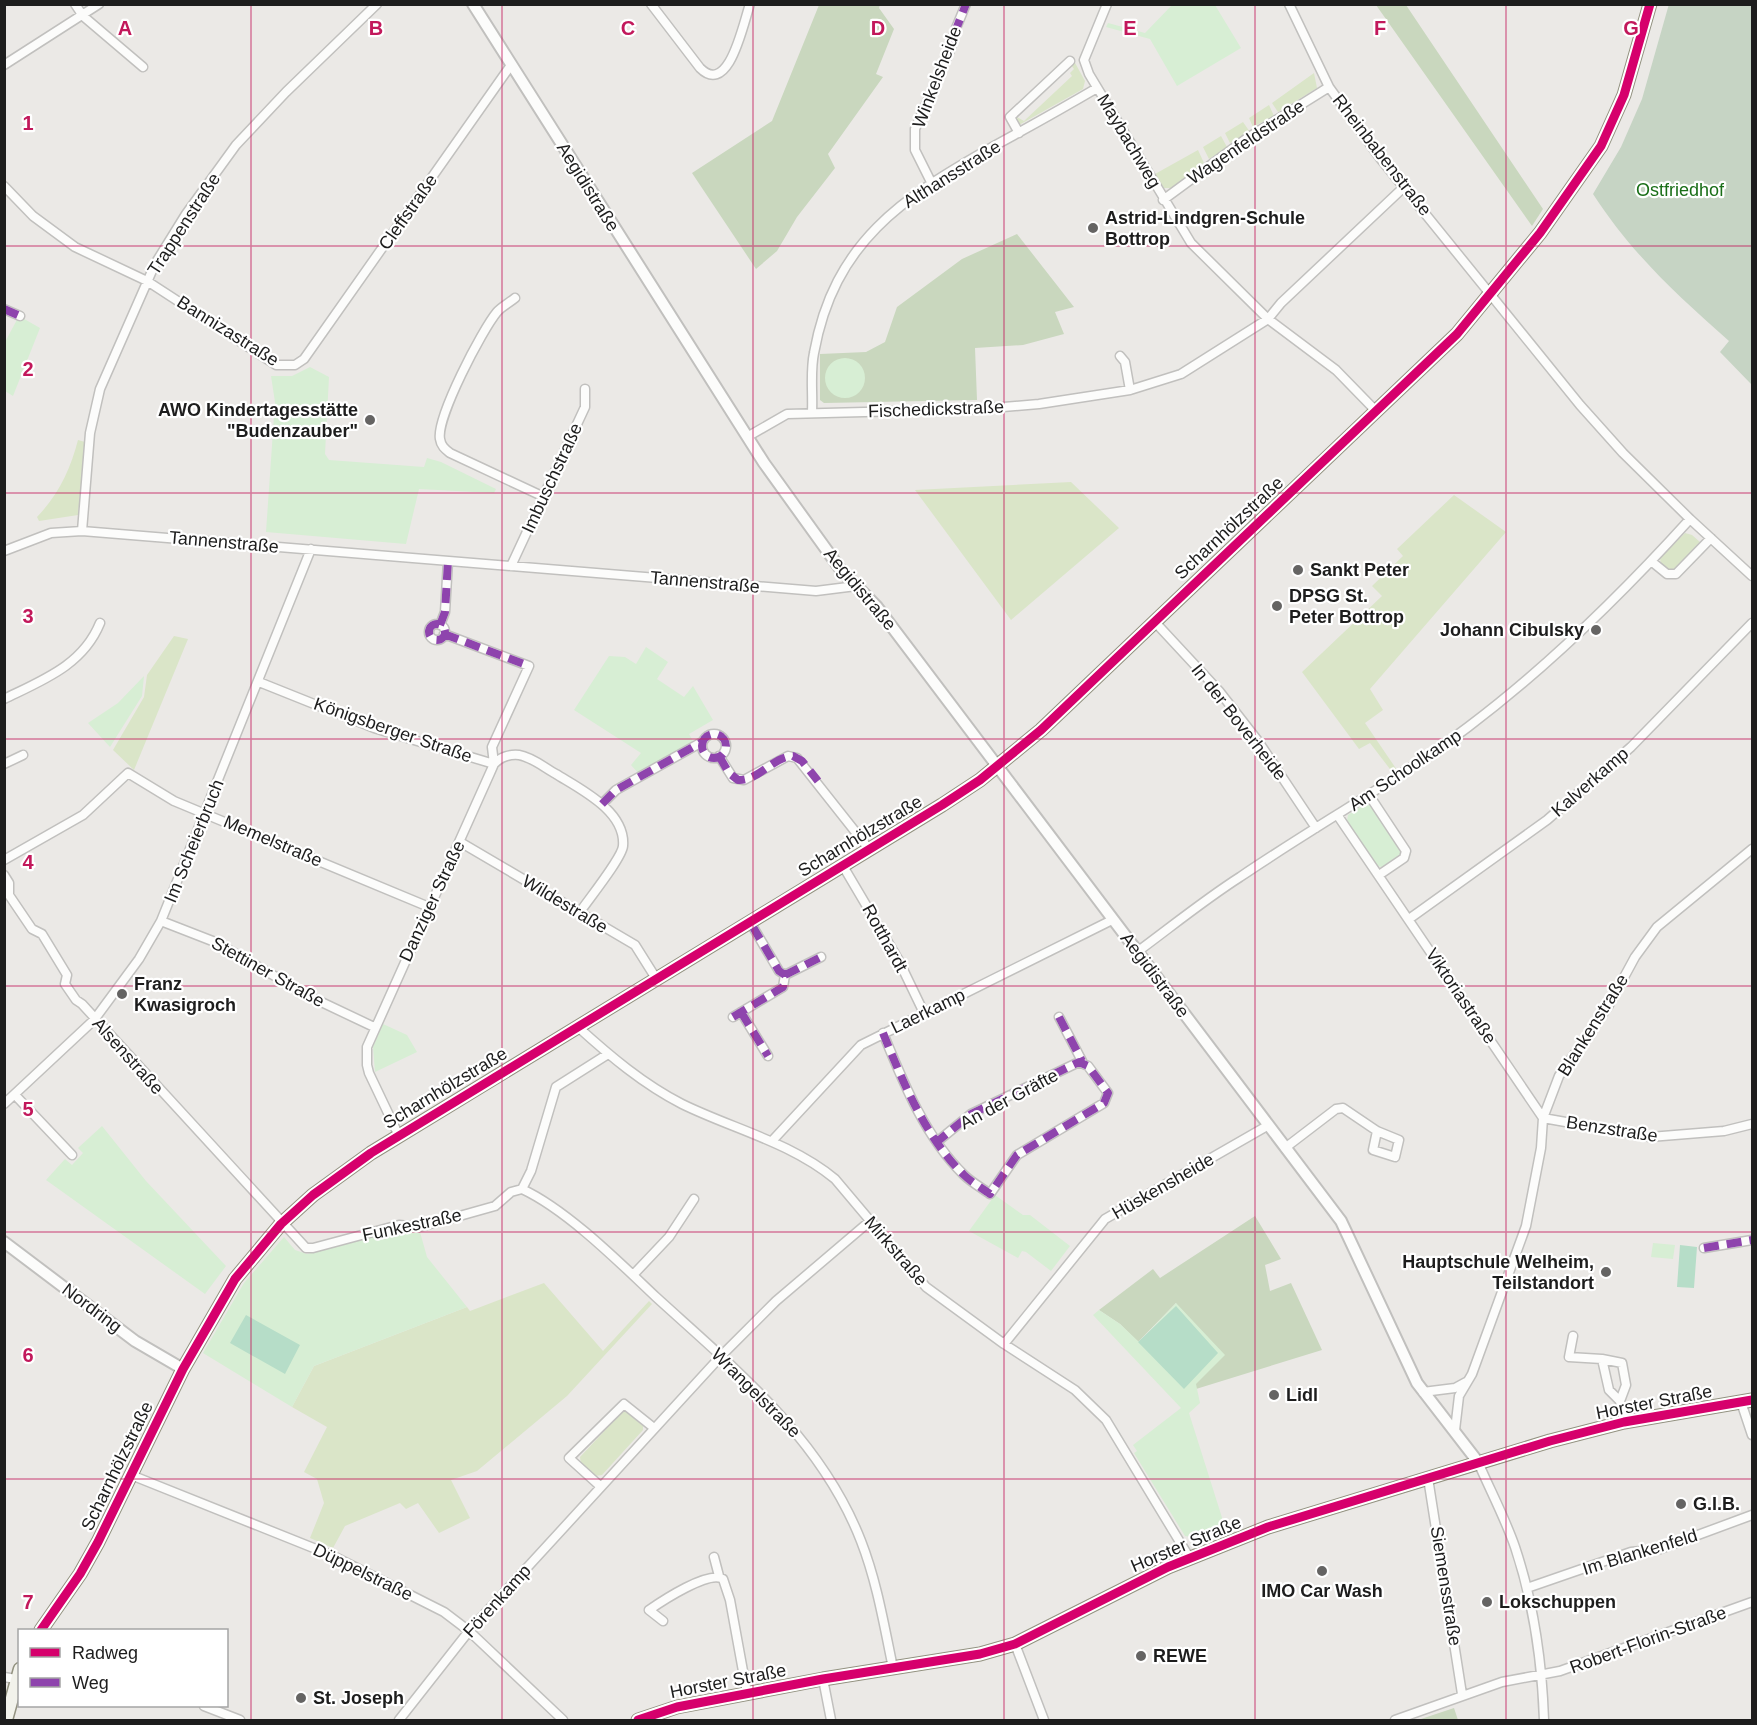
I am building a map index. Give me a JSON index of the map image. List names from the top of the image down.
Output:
{
  "streets": {
    "main road": ["Scharnhölzstraße", "Horster Straße"],
    "street": [
      "Winkelsheide",
      "Maybachweg",
      "Wagenfeldstraße",
      "Rheinbabenstraße",
      "Althansstraße",
      "Aegidistraße",
      "Cleffstraße",
      "Trappenstraße",
      "Bannizastraße",
      "Fischedickstraße",
      "Imbuschstraße",
      "Tannenstraße",
      "In der Boverheide",
      "Königsberger Straße",
      "Am Schoolkamp",
      "Kalverkamp",
      "Im Scheierbruch",
      "Memelstraße",
      "Danziger Straße",
      "Wildestraße",
      "Rotthardt",
      "Stettiner Straße",
      "Viktoriastraße",
      "Laerkamp",
      "Blankenstraße",
      "Alsenstraße",
      "An der Gräfte",
      "Benzstraße",
      "Hüskensheide",
      "Funkestraße",
      "Mirkstraße",
      "Nordring",
      "Wrangelstraße",
      "Im Blankenfeld",
      "Düppelstraße",
      "Siemensstraße",
      "Förenkamp",
      "Robert-Florin-Straße"
    ]
  },
  "crossings": [
    ["Winkelsheide", "Althansstraße"],
    ["Maybachweg", "Wagenfeldstraße"],
    ["Maybachweg", "Althansstraße"],
    ["Maybachweg", "Fischedickstraße"],
    ["Maybachweg", "Scharnhölzstraße"],
    ["Wagenfeldstraße", "Rheinbabenstraße"],
    ["Rheinbabenstraße", "Fischedickstraße"],
    ["Rheinbabenstraße", "Scharnhölzstraße"],
    ["Althansstraße", "Fischedickstraße"],
    ["Aegidistraße", "Cleffstraße"],
    ["Aegidistraße", "Fischedickstraße"],
    ["Aegidistraße", "Scharnhölzstraße"],
    ["Aegidistraße", "Tannenstraße"],
    ["Aegidistraße", "Am Schoolkamp"],
    ["Aegidistraße", "Laerkamp"],
    ["Aegidistraße", "Blankenstraße"],
    ["Aegidistraße", "Hüskensheide"],
    ["Aegidistraße", "Horster Straße"],
    ["Cleffstraße", "Bannizastraße"],
    ["Trappenstraße", "Bannizastraße"],
    ["Trappenstraße", "Tannenstraße"],
    ["Imbuschstraße", "Tannenstraße"],
    ["Scharnhölzstraße", "In der Boverheide"],
    ["Scharnhölzstraße", "Danziger Straße"],
    ["Scharnhölzstraße", "Wildestraße"],
    ["Scharnhölzstraße", "Rotthardt"],
    ["Scharnhölzstraße", "Alsenstraße"],
    ["Scharnhölzstraße", "Funkestraße"],
    ["Scharnhölzstraße", "Mirkstraße"],
    ["Scharnhölzstraße", "Nordring"],
    ["Scharnhölzstraße", "Düppelstraße"],
    ["Tannenstraße", "Im Scheierbruch"],
    ["In der Boverheide", "Am Schoolkamp"],
    ["Königsberger Straße", "Im Scheierbruch"],
    ["Königsberger Straße", "Danziger Straße"],
    ["Königsberger Straße", "Wildestraße"],
    ["Am Schoolkamp", "Viktoriastraße"],
    ["Kalverkamp", "Viktoriastraße"],
    ["Im Scheierbruch", "Memelstraße"],
    ["Im Scheierbruch", "Stettiner Straße"],
    ["Im Scheierbruch", "Alsenstraße"],
    ["Memelstraße", "Danziger Straße"],
    ["Danziger Straße", "Wildestraße"],
    ["Danziger Straße", "Stettiner Straße"],
    ["Rotthardt", "Laerkamp"],
    ["Viktoriastraße", "Blankenstraße"],
    ["Viktoriastraße", "Benzstraße"],
    ["Laerkamp", "Mirkstraße"],
    ["Blankenstraße", "Benzstraße"],
    ["Alsenstraße", "Funkestraße"],
    ["Hüskensheide", "Mirkstraße"],
    ["Funkestraße", "Wrangelstraße"],
    ["Mirkstraße", "Horster Straße"],
    ["Mirkstraße", "Förenkamp"],
    ["Wrangelstraße", "Horster Straße"],
    ["Wrangelstraße", "Förenkamp"],
    ["Horster Straße", "Siemensstraße"],
    ["Düppelstraße", "Förenkamp"]
  ],
  "parks": ["Ostfriedhof"],
  "places": [
    "Astrid-Lindgren-Schule Bottrop",
    "AWO Kindertagesstätte \"Budenzauber\"",
    "Sankt Peter",
    "DPSG St. Peter Bottrop",
    "Johann Cibulsky",
    "Franz Kwasigroch",
    "Hauptschule Welheim, Teilstandort",
    "Lidl",
    "G.I.B.",
    "IMO Car Wash",
    "Lokschuppen",
    "REWE",
    "St. Joseph"
  ],
  "legend": ["Radweg", "Weg"],
  "grid": {
    "columns": [
      "A",
      "B",
      "C",
      "D",
      "E",
      "F",
      "G"
    ],
    "rows": [
      "1",
      "2",
      "3",
      "4",
      "5",
      "6",
      "7"
    ]
  }
}
